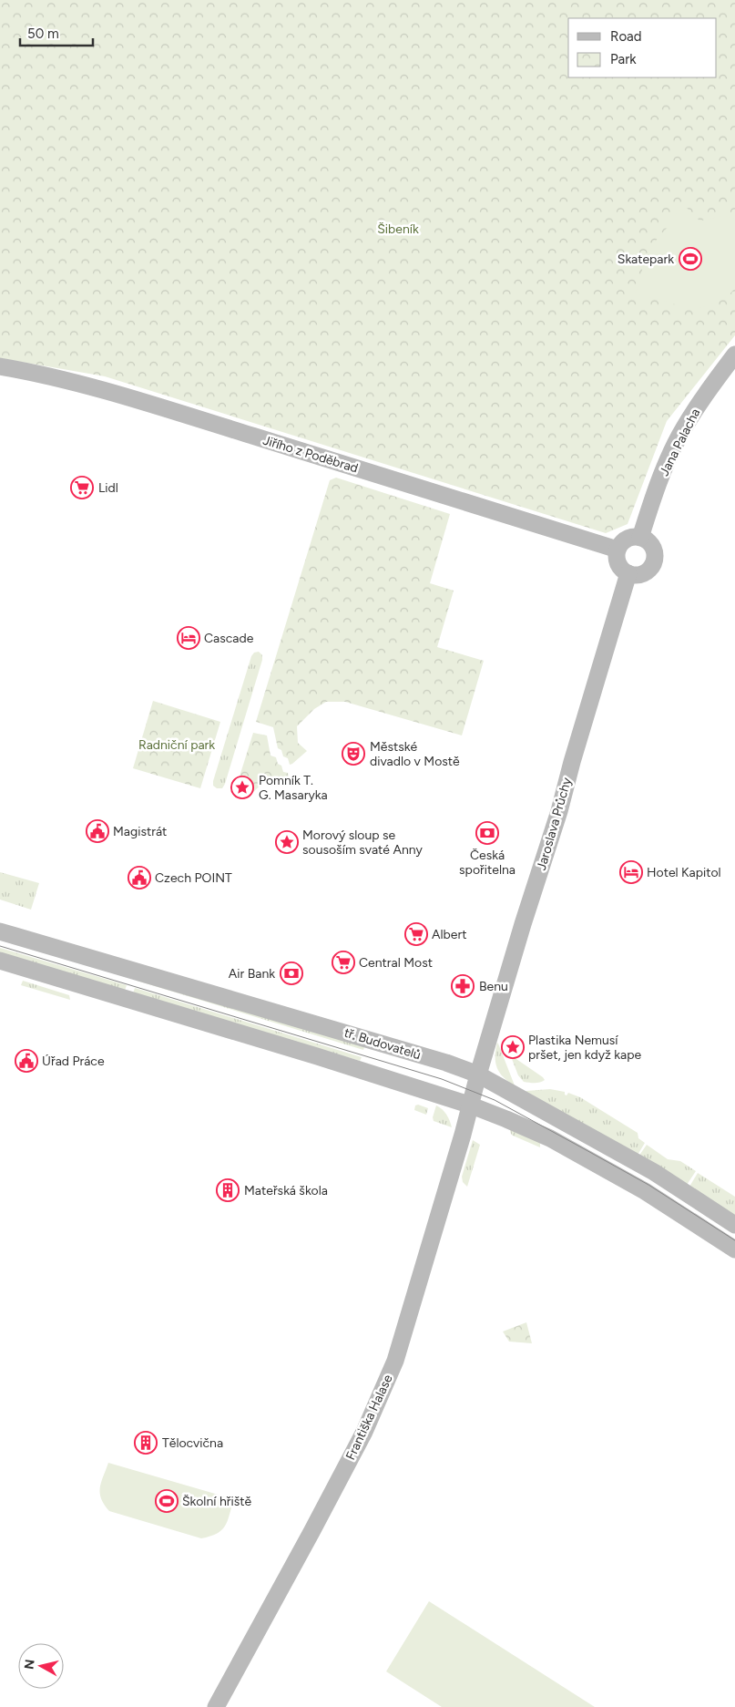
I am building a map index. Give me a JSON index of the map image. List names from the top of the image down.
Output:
{
  "streets": {
    "street": [
      "Jana Palacha",
      "Jiřího z Poděbrad",
      "Jaroslava Průchy",
      "tř. Budovatelů",
      "Františka Halase"
    ]
  },
  "crossings": [
    ["Jana Palacha", "Jiřího z Poděbrad"],
    ["Jana Palacha", "Jaroslava Průchy"],
    ["Jiřího z Poděbrad", "Jaroslava Průchy"],
    ["Jaroslava Průchy", "tř. Budovatelů"],
    ["Jaroslava Průchy", "Františka Halase"]
  ],
  "parks": ["Šibeník", "Radniční park"],
  "places": {
    "sports": ["Skatepark", "Školní hřiště"],
    "supermarket": ["Lidl", "Albert", "Central Most"],
    "hotel": ["Cascade", "Hotel Kapitol"],
    "theatre": ["Městské divadlo v Mostě"],
    "place": ["Pomník T. G. Masaryka", "Morový sloup se sousoším svaté Anny", "Plastika Nemusí pršet, jen když kape"],
    "public building": ["Magistrát", "Czech POINT", "Úřad Práce"],
    "bank": ["Česká spořitelna", "Air Bank"],
    "pharmacy": ["Benu"],
    "building": ["Mateřská škola", "Tělocvična"]
  },
  "legend": ["Road", "Park"],
  "scale_bar": "50 m",
  "north": "left"
}
